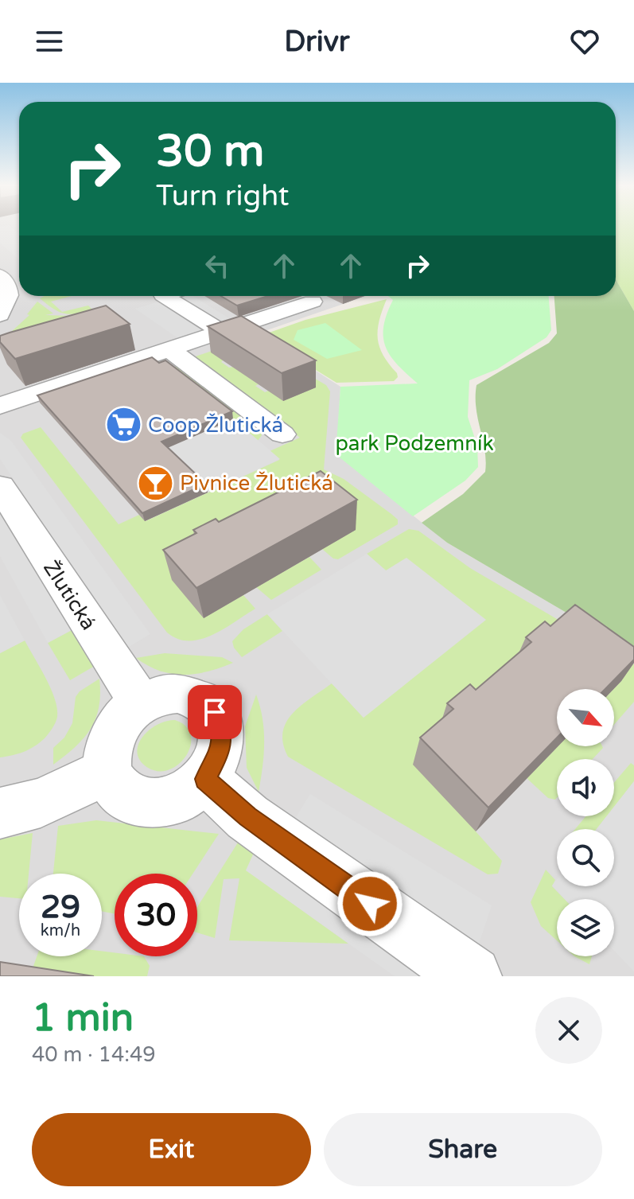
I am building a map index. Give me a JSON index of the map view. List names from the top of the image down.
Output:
{
  "streets": {
    "street": ["Žlutická"]
  },
  "parks": ["park Podzemník"],
  "places": {
    "supermarket": ["Coop Žlutická"],
    "bar": ["Pivnice Žlutická"]
  },
  "north": "bottom right",
  "page": {
    "header": "Drivr",
    "turn": ["30 m", "Turn right"],
    "speed": "29 km/h",
    "limit": "30",
    "heading": ["1 min", "40 m · 14:49"],
    "buttons": ["Exit", "Share"]
  }
}
